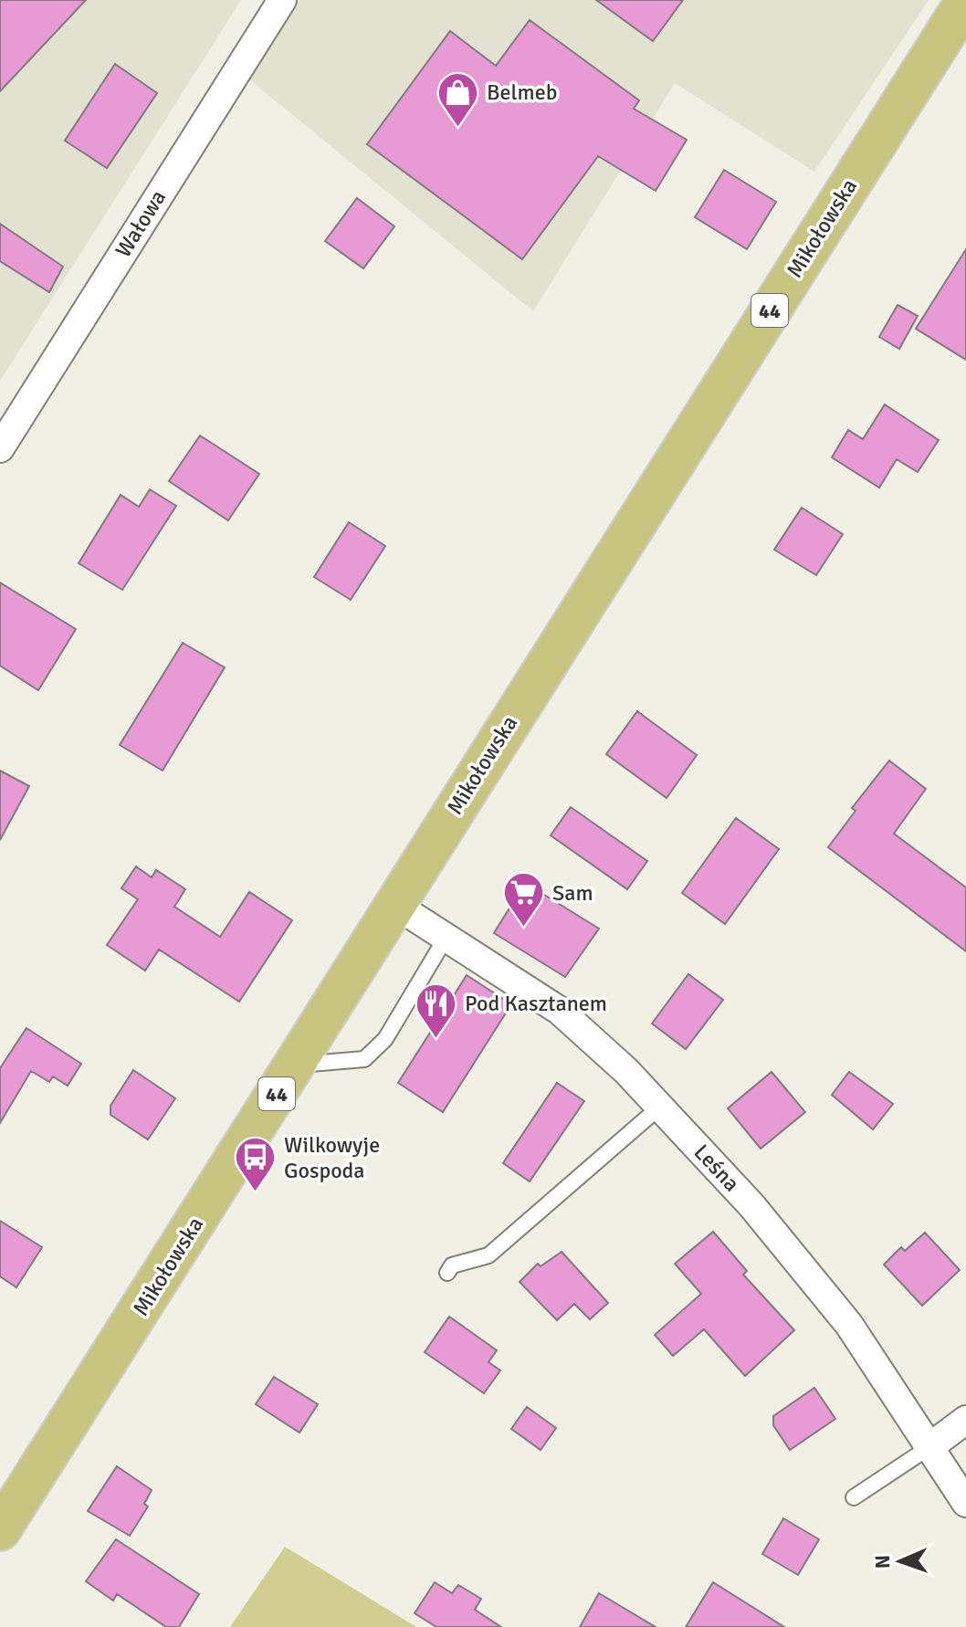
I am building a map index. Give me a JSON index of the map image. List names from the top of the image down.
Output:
{
  "streets": {
    "main road": ["Mikołowska", "44"],
    "street": ["Wałowa", "Leśna"]
  },
  "crossings": [
    ["Mikołowska", "Leśna"]
  ],
  "places": {
    "shop": ["Belmeb"],
    "supermarket": ["Sam"],
    "restaurant": ["Pod Kasztanem"],
    "bus stop": ["Wilkowyje Gospoda"]
  },
  "north": "left"
}
